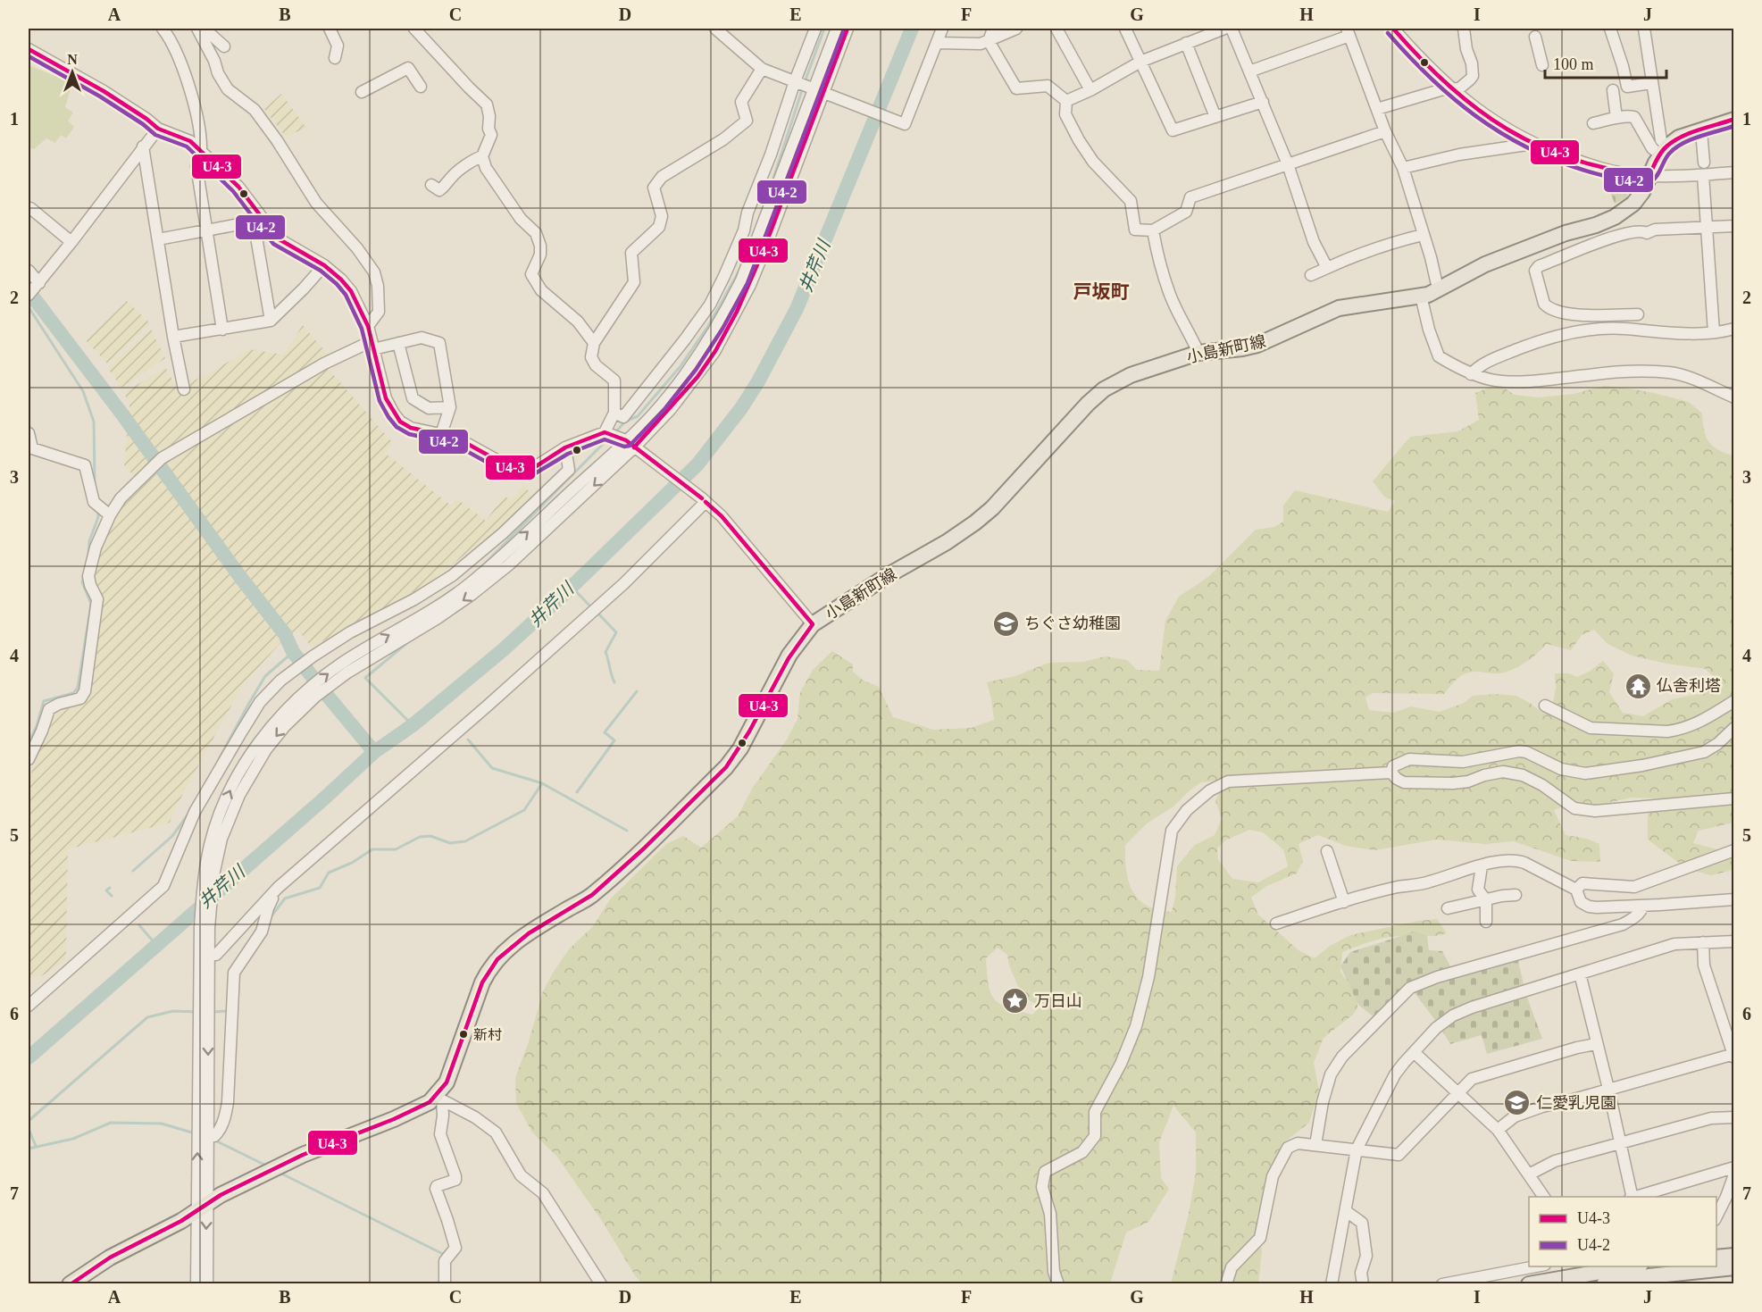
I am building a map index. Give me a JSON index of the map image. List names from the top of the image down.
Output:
{
  "streets": {
    "main road": ["小島新町線"]
  },
  "districts": ["戸坂町"],
  "water": ["井芹川"],
  "places": {
    "school or university": ["ちぐさ幼稚園", "仁愛乳児園"],
    "temple": ["仏舎利塔"],
    "place": ["万日山"],
    "other": ["新村"]
  },
  "lines": ["transit line U4-3", "transit line U4-2"],
  "legend": ["U4-3", "U4-2"],
  "scale_bar": "100 m",
  "north": "top",
  "grid": {
    "columns": [
      "A",
      "B",
      "C",
      "D",
      "E",
      "F",
      "G",
      "H",
      "I",
      "J"
    ],
    "rows": [
      "1",
      "2",
      "3",
      "4",
      "5",
      "6",
      "7"
    ]
  }
}
